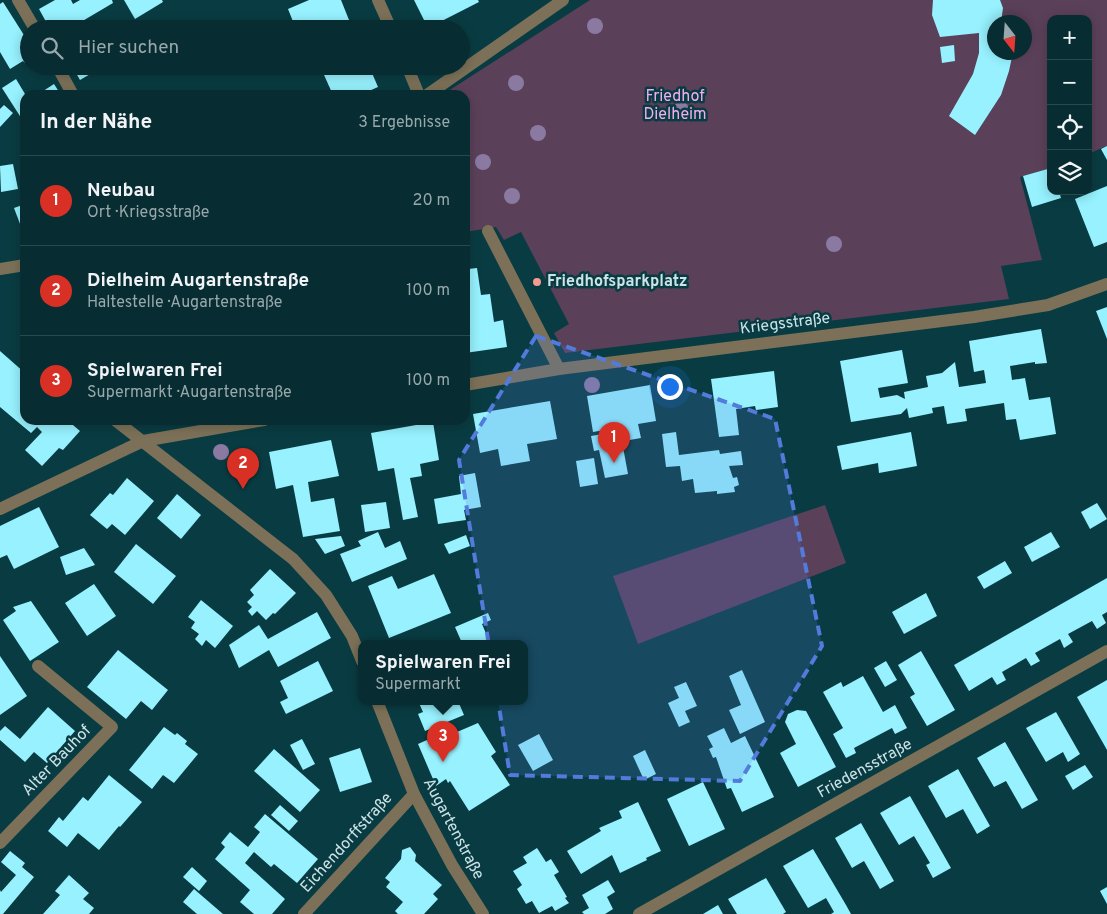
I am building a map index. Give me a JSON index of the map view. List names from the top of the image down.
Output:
{
  "streets": {
    "street": [
      "Kriegsstraße",
      "Alter Bauhof",
      "Friedensstraße",
      "Augartenstraße",
      "Eichendorffstraße"
    ]
  },
  "crossings": [
    ["Augartenstraße", "Eichendorffstraße"]
  ],
  "parks": ["Friedhof Dielheim"],
  "places": ["Friedhofsparkplatz"],
  "north": "bottom",
  "page": {
    "map_buttons": ["+", "−"],
    "search": "Hier suchen",
    "heading": ["In der Nähe", "3 Ergebnisse"],
    "list": [
      {
        "mark": "1",
        "name": "Neubau",
        "note": "Ort · Kriegsstraße",
        "value": "20 m"
      },
      {
        "mark": "2",
        "name": "Dielheim Augartenstraße",
        "note": "Haltestelle · Augartenstraße",
        "value": "100 m"
      },
      {
        "mark": "3",
        "name": "Spielwaren Frei",
        "note": "Supermarkt · Augartenstraße",
        "value": "100 m"
      }
    ],
    "pins": ["1", "2", "3"],
    "popup": ["Spielwaren Frei", "Supermarkt"]
  }
}
